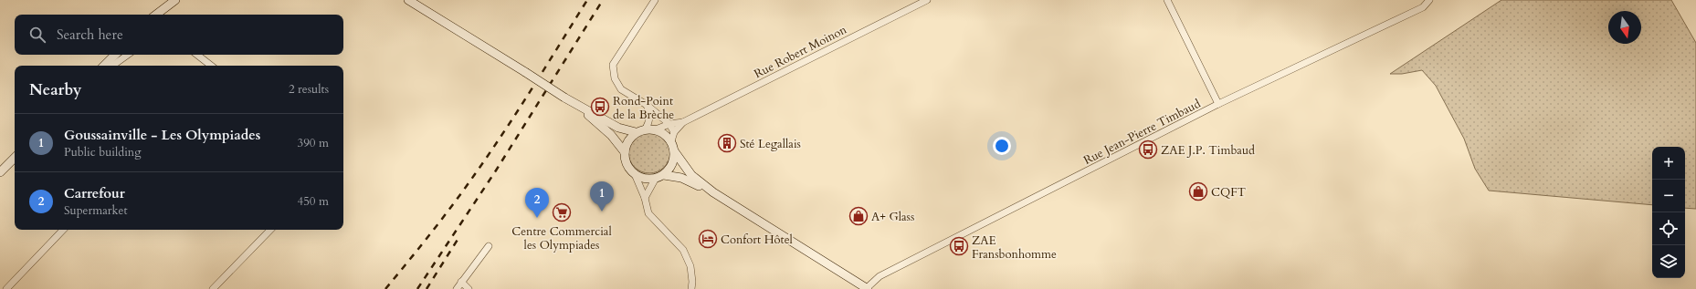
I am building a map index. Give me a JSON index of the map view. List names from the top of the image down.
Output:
{
  "streets": {
    "street": ["Rue Robert Moinon", "Rue Jean-Pierre Timbaud"]
  },
  "places": {
    "bus stop": ["Rond-Point de la Brèche", "ZAE J.P. Timbaud", "ZAE Fransbonhomme"],
    "building": ["Sté Legallais"],
    "shop": ["CQFT", "A+ Glass"],
    "supermarket": ["Centre Commercial les Olympiades"],
    "hotel": ["Confort Hôtel"]
  },
  "north": "bottom",
  "page": {
    "search": "Search here",
    "heading": ["Nearby", "2 results"],
    "list": [
      {
        "mark": "1",
        "name": "Goussainville - Les Olympiades",
        "note": "Public building",
        "value": "390 m"
      },
      {
        "mark": "2",
        "name": "Carrefour",
        "note": "Supermarket",
        "value": "450 m"
      }
    ],
    "map_buttons": ["+", "−"],
    "pins": ["1", "2"]
  }
}
